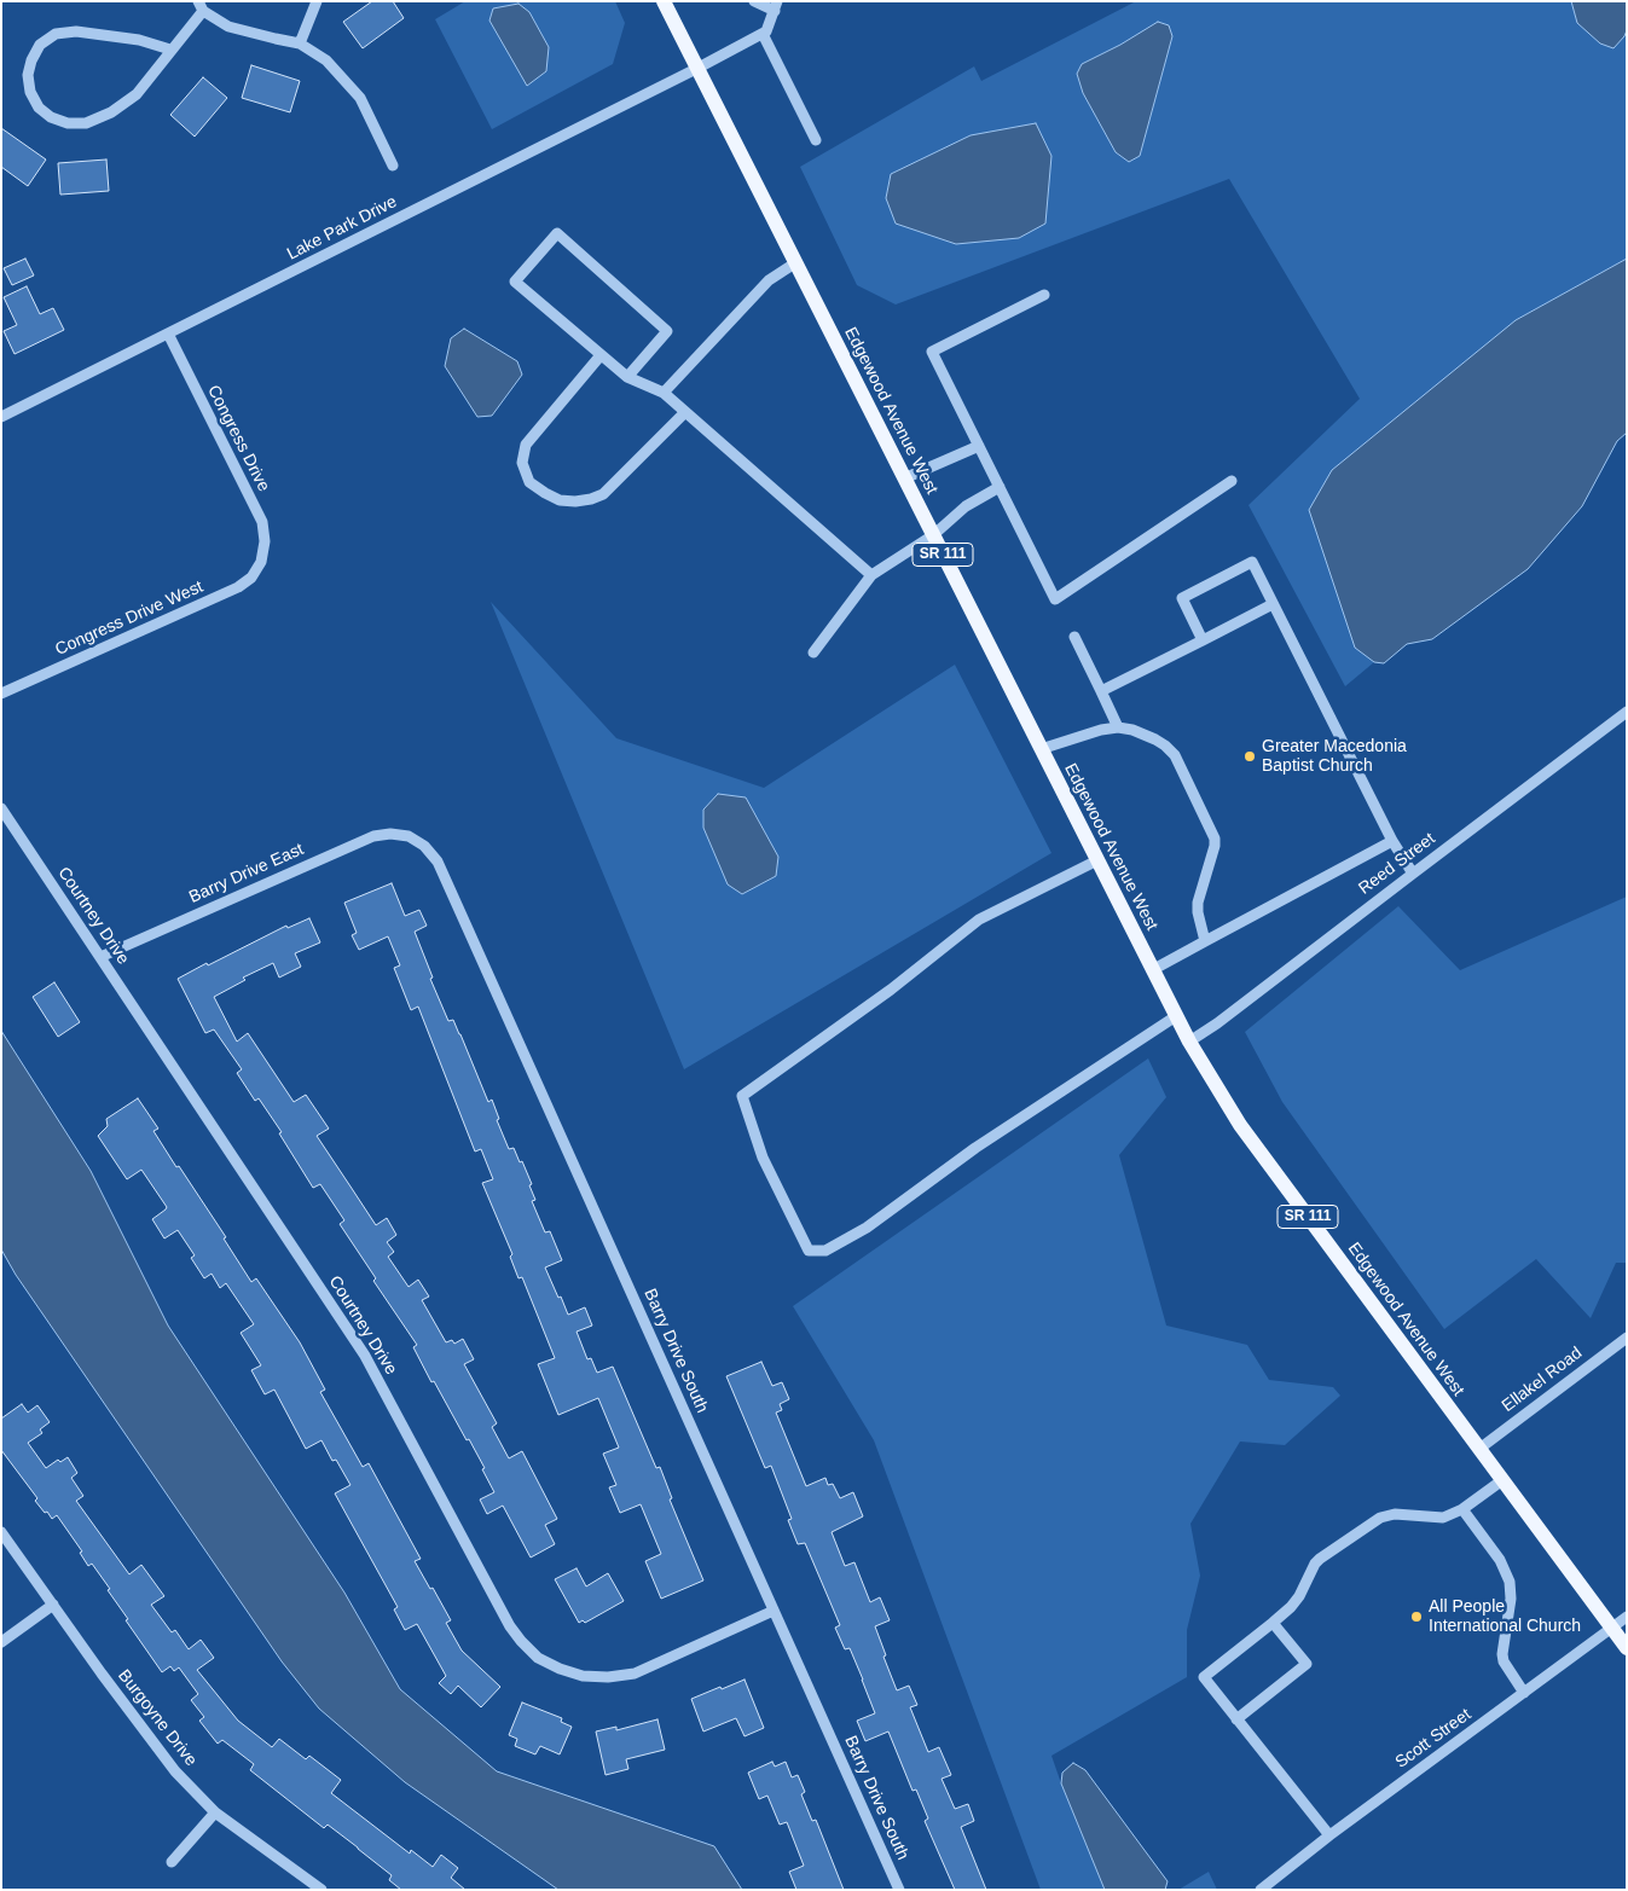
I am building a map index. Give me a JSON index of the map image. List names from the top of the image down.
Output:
{
  "streets": {
    "main road": ["Edgewood Avenue West", "SR 111"],
    "street": [
      "Lake Park Drive",
      "Congress Drive",
      "Congress Drive West",
      "Reed Street",
      "Barry Drive East",
      "Courtney Drive",
      "Barry Drive South",
      "Ellakel Road",
      "Burgoyne Drive",
      "Scott Street"
    ]
  },
  "crossings": [
    ["Lake Park Drive", "Edgewood Avenue West"],
    ["Lake Park Drive", "Congress Drive"],
    ["Edgewood Avenue West", "Reed Street"],
    ["Edgewood Avenue West", "Ellakel Road"],
    ["Edgewood Avenue West", "Scott Street"],
    ["Congress Drive", "Congress Drive West"],
    ["Barry Drive East", "Courtney Drive"],
    ["Barry Drive East", "Barry Drive South"],
    ["Courtney Drive", "Barry Drive South"]
  ],
  "places": ["Greater Macedonia Baptist Church", "All People International Church"]
}
